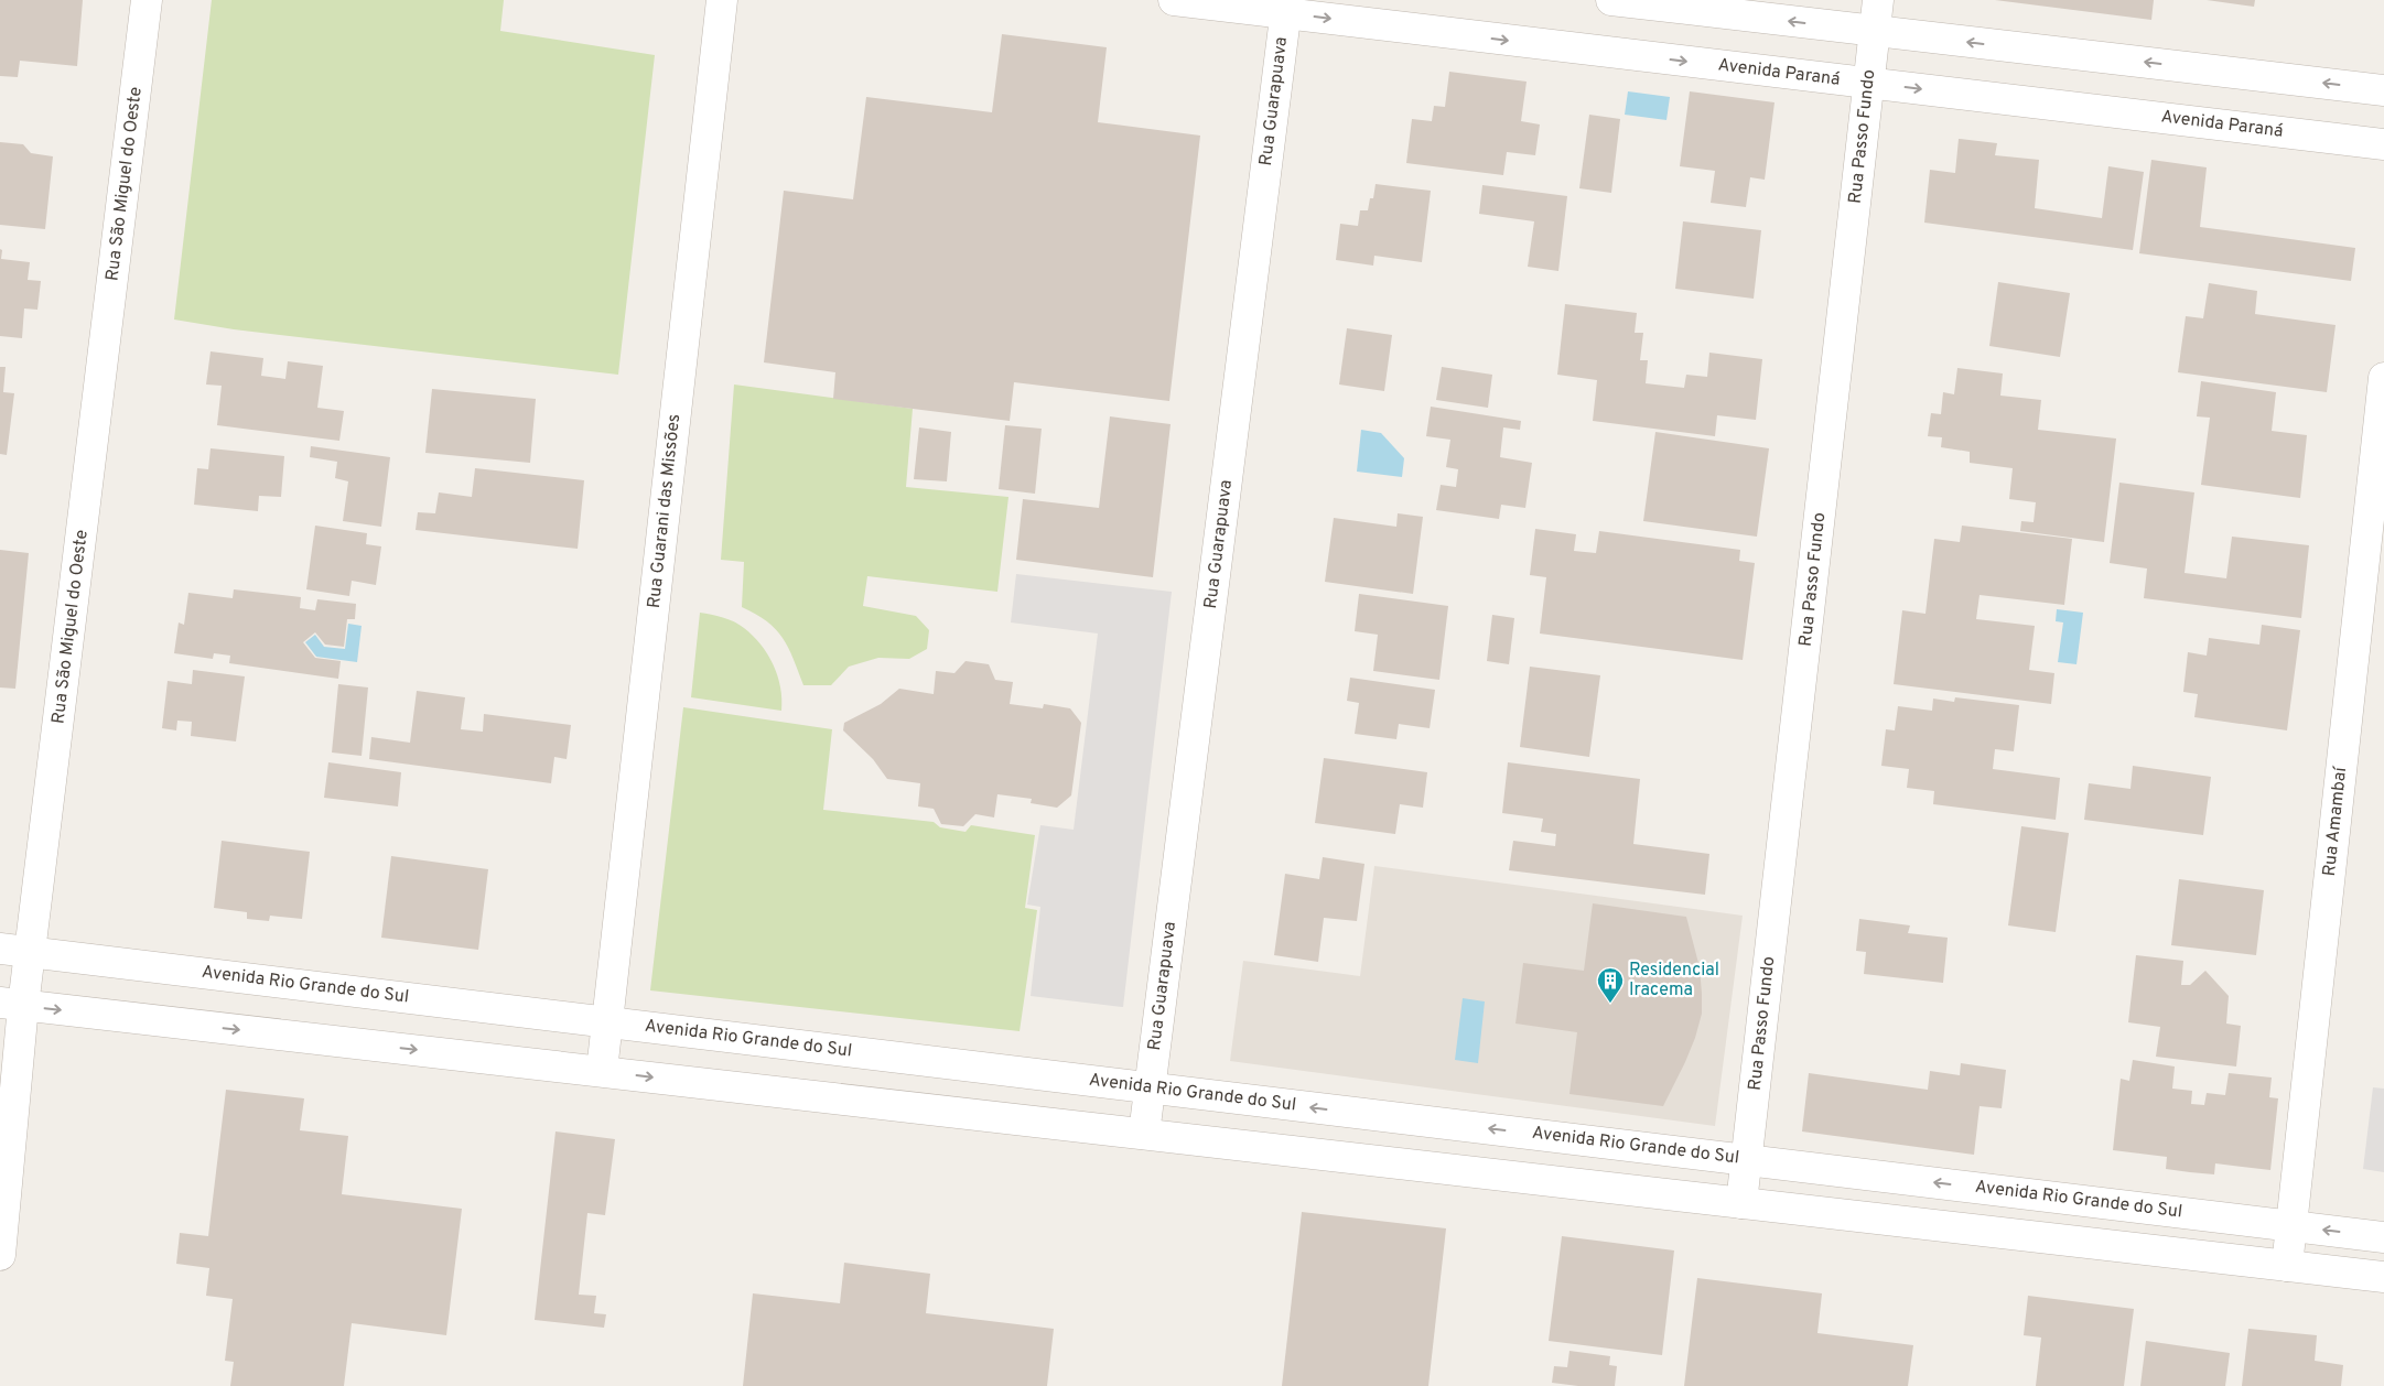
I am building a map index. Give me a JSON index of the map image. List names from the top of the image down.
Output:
{
  "streets": {
    "street": [
      "Avenida Paraná",
      "Rua Guarapuava",
      "Rua Passo Fundo",
      "Rua São Miguel do Oeste",
      "Rua Guarani das Missões",
      "Rua Amambaí",
      "Avenida Rio Grande do Sul"
    ]
  },
  "crossings": [
    ["Avenida Paraná", "Rua Guarapuava"],
    ["Avenida Paraná", "Rua Passo Fundo"],
    ["Rua Guarapuava", "Avenida Rio Grande do Sul"],
    ["Rua Passo Fundo", "Avenida Rio Grande do Sul"],
    ["Rua São Miguel do Oeste", "Avenida Rio Grande do Sul"],
    ["Rua Guarani das Missões", "Avenida Rio Grande do Sul"],
    ["Rua Amambaí", "Avenida Rio Grande do Sul"]
  ],
  "places": {
    "building": ["Residencial Iracema"]
  }
}
